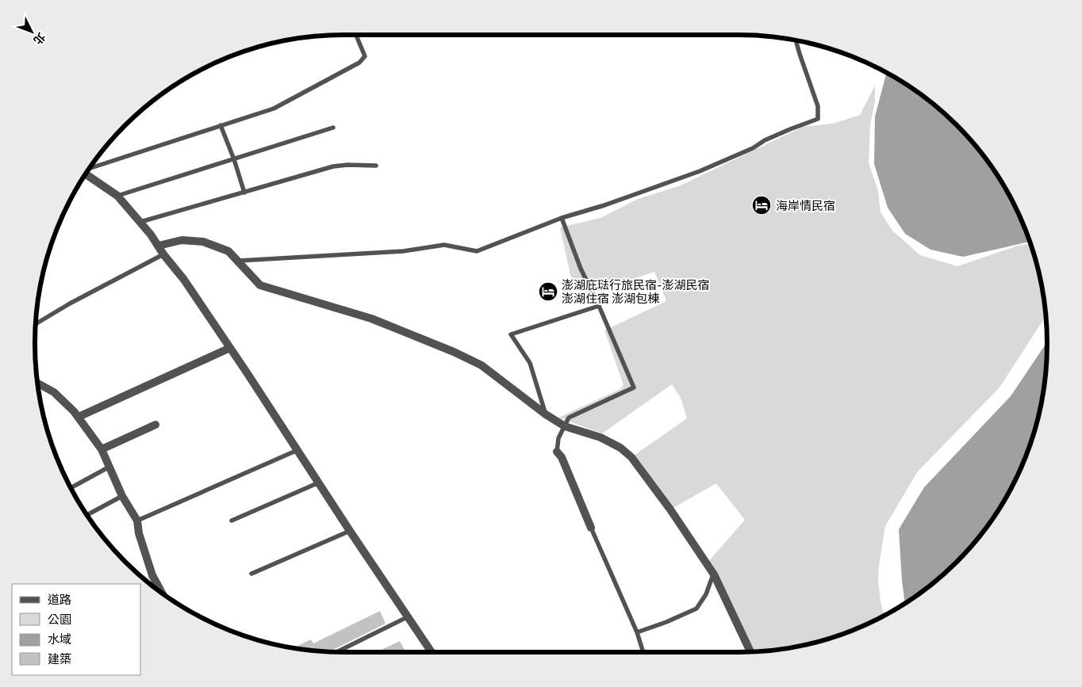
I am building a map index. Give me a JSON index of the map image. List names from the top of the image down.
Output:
{
  "places": {
    "hotel": ["海岸情民宿", "澎湖庇琺行旅民宿-澎湖民宿 澎湖住宿 澎湖包棟"]
  },
  "legend": [
    "道路",
    "公園",
    "水域",
    "建築"
  ],
  "north": "bottom right"
}
